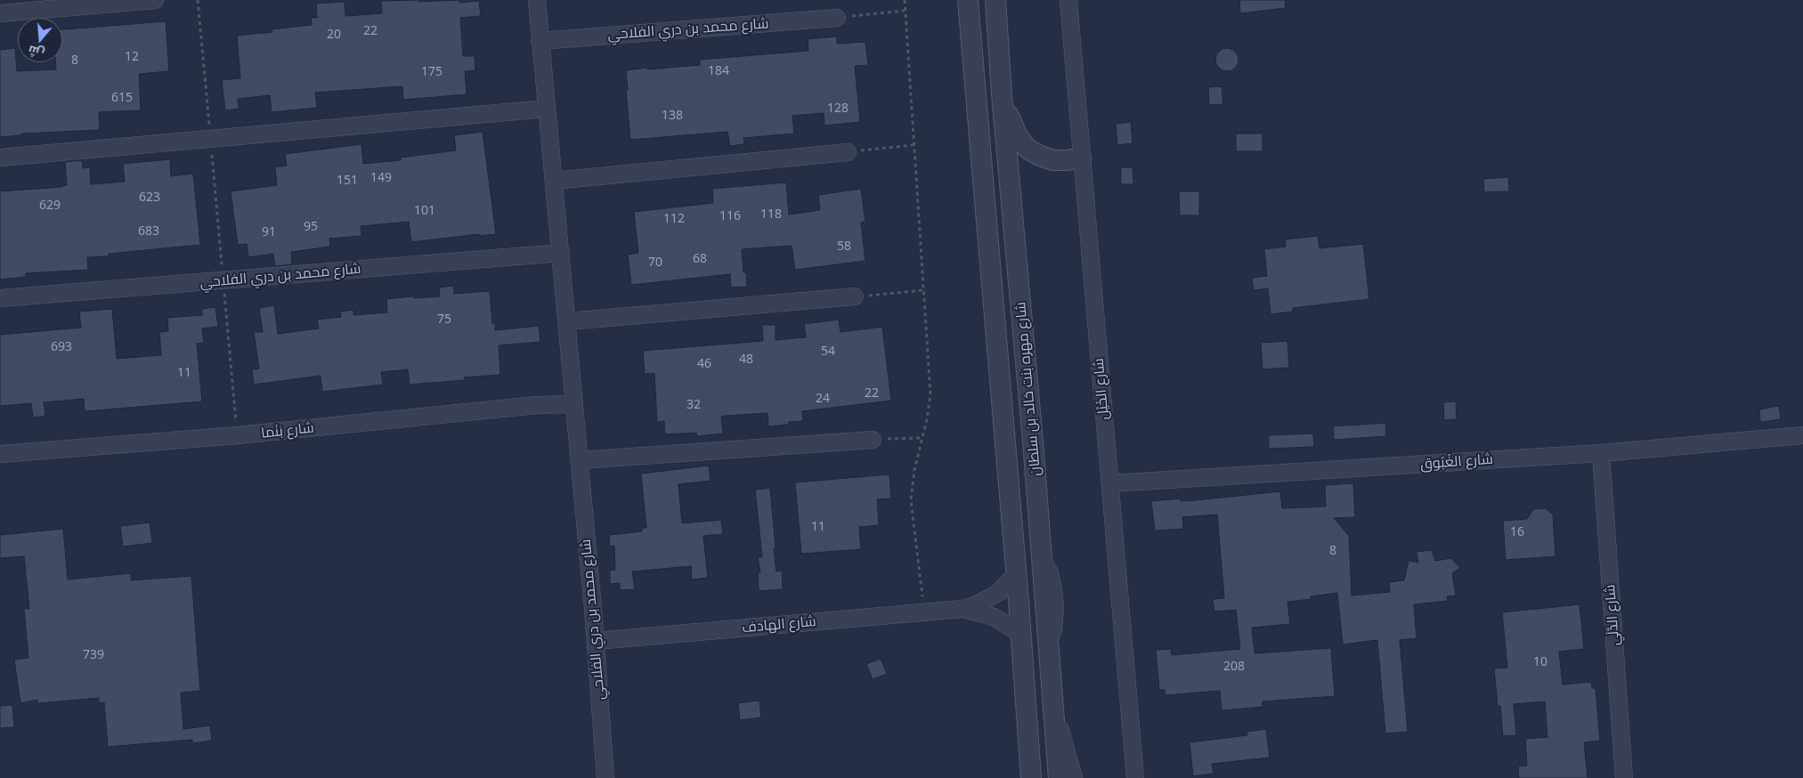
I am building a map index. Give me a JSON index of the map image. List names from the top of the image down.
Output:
{
  "streets": {
    "street": [
      "شارع محمد بن دري الفلاحي",
      "شارع مهره بنت خالد بن سلطان",
      "شارع الخَيْل",
      "شارع بَنَما",
      "شارع الغُبُوق",
      "شارع الدَّلَي",
      "شارع الهادف"
    ]
  },
  "crossings": [
    ["شارع محمد بن دري الفلاحي", "شارع بَنَما"],
    ["شارع محمد بن دري الفلاحي", "شارع الهادف"],
    ["شارع مهره بنت خالد بن سلطان", "شارع الهادف"],
    ["شارع الخَيْل", "شارع الغُبُوق"],
    ["شارع الغُبُوق", "شارع الدَّلَي"]
  ],
  "house_numbers": [
    "22",
    "20",
    "12",
    "8",
    "184",
    "175",
    "615",
    "128",
    "138",
    "149",
    "151",
    "623",
    "629",
    "101",
    "118",
    "116",
    "112",
    "95",
    "683",
    "91",
    "58",
    "68",
    "70",
    "75",
    "693",
    "54",
    "48",
    "46",
    "11",
    "22",
    "24",
    "32",
    "11",
    "16",
    "8",
    "739",
    "10",
    "208"
  ],
  "north": "bottom"
}
